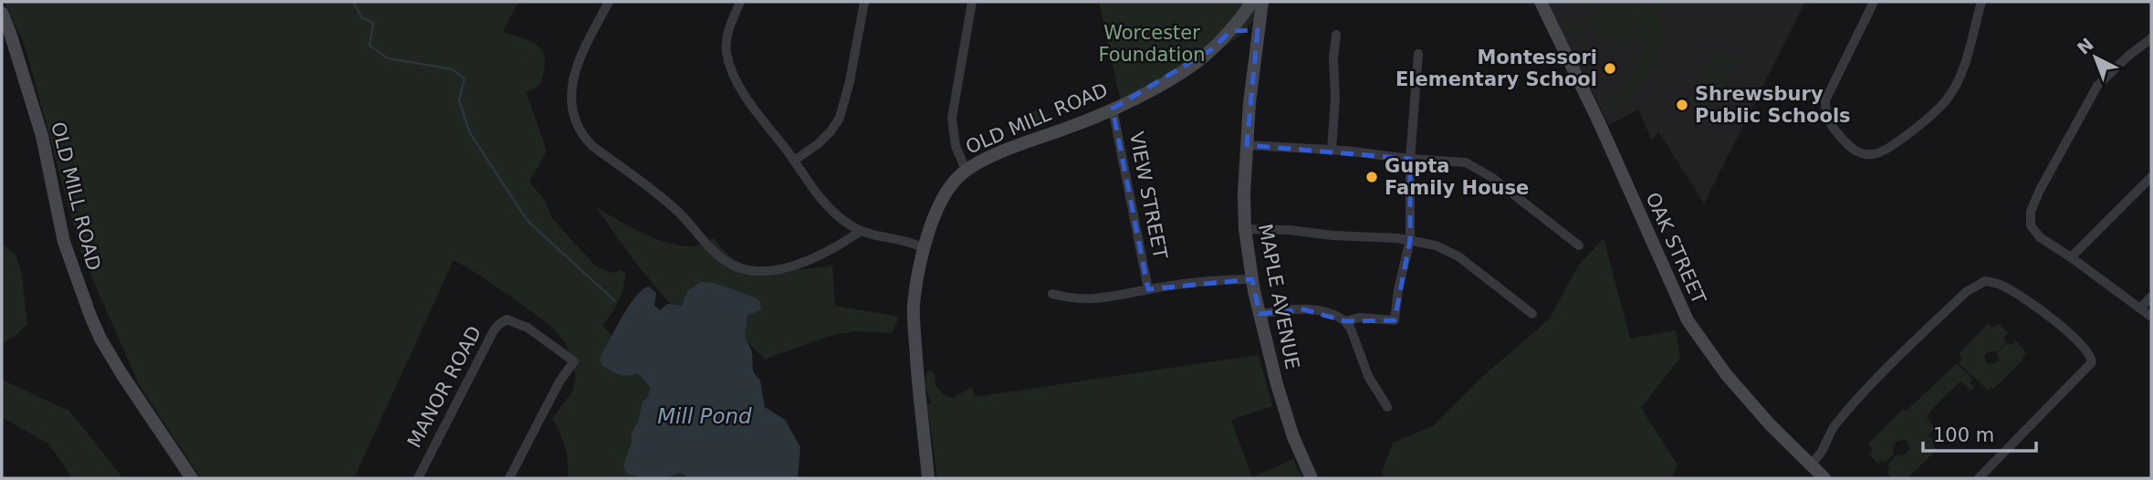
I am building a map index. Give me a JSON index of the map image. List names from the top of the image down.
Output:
{
  "streets": {
    "street": [
      "OLD MILL ROAD",
      "VIEW STREET",
      "OAK STREET",
      "MAPLE AVENUE",
      "MANOR ROAD"
    ]
  },
  "crossings": [
    ["OLD MILL ROAD", "VIEW STREET"]
  ],
  "water": ["Mill Pond"],
  "parks": ["Worcester Foundation"],
  "places": ["Montessori Elementary School", "Shrewsbury Public Schools", "Gupta Family House"],
  "scale_bar": "100 m",
  "north": "top left"
}
